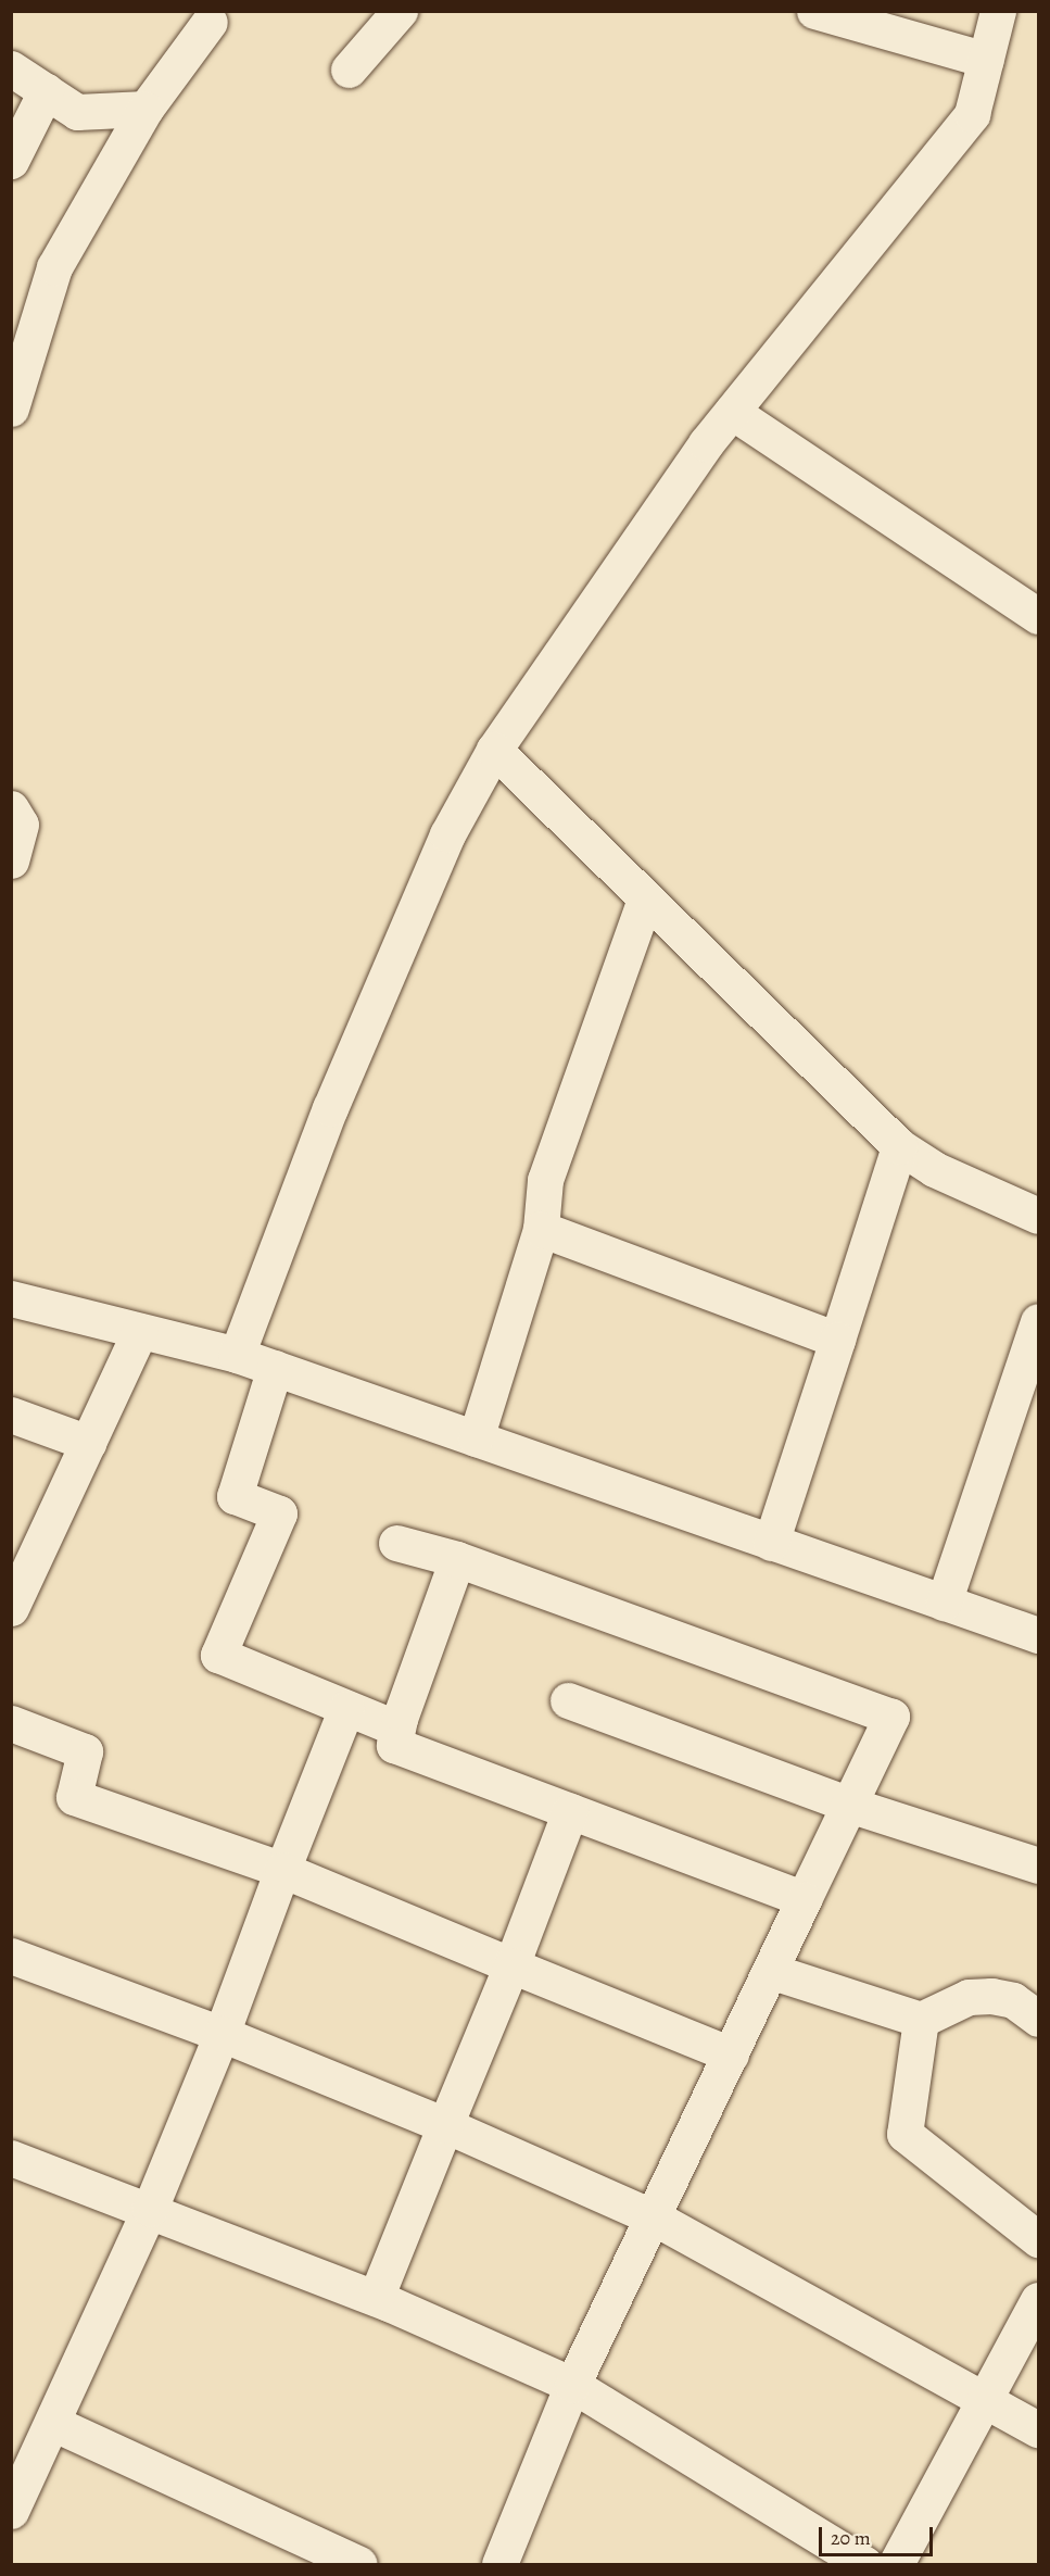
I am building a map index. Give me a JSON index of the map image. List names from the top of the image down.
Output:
{
  "scale_bar": "20 m"
}
